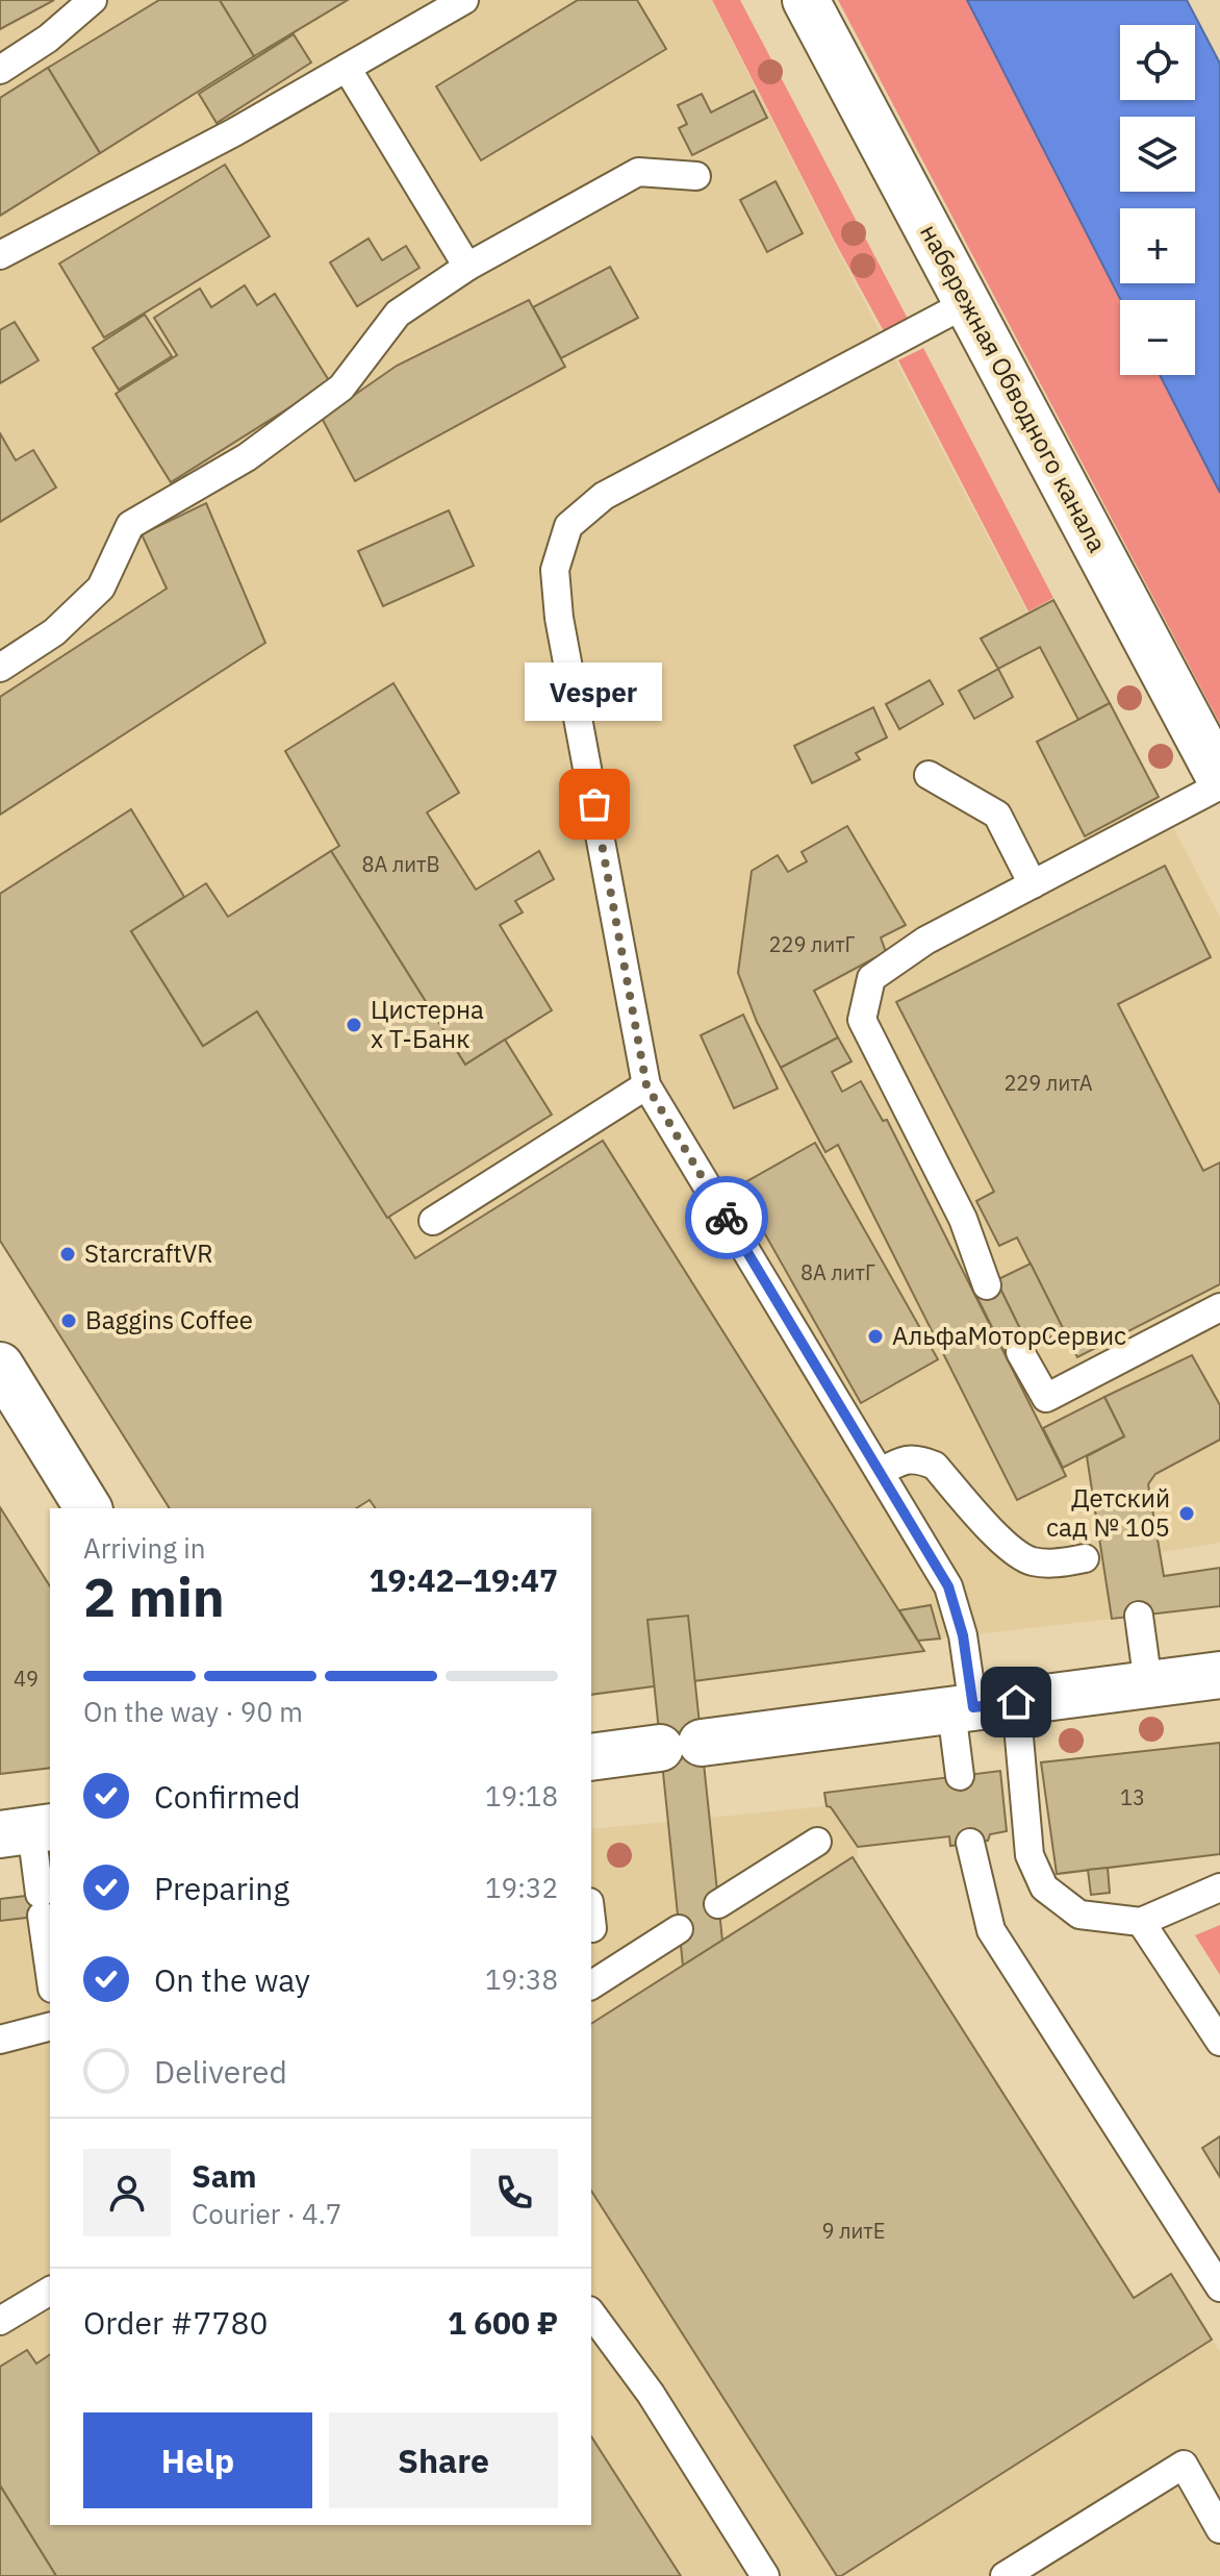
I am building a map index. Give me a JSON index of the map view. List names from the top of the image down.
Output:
{
  "streets": {
    "street": ["набережная Обводного канала"]
  },
  "places": [
    "Vesper",
    "Цистерна х Т-Банк",
    "StarcraftVR",
    "Baggins Coffee",
    "АльфаМоторСервис",
    "Детский сад № 105"
  ],
  "house_numbers": [
    "8А литВ",
    "229 литГ",
    "229 литА",
    "8А литГ",
    "49",
    "13",
    "9 литЕ"
  ],
  "page": {
    "map_buttons": ["+", "−"],
    "bubble": "Vesper",
    "heading": ["2 min", "Arriving in", "19:42–19:47"],
    "panel": [
      "Sam",
      "Courier · 4.7",
      "Order #7780",
      "1 600 ₽"
    ],
    "bar": "On the way · 90 m",
    "list": [
      ["Confirmed", "19:18"],
      ["Preparing", "19:32"],
      ["On the way", "19:38"],
      "Delivered"
    ],
    "buttons": ["Help", "Share"]
  }
}
